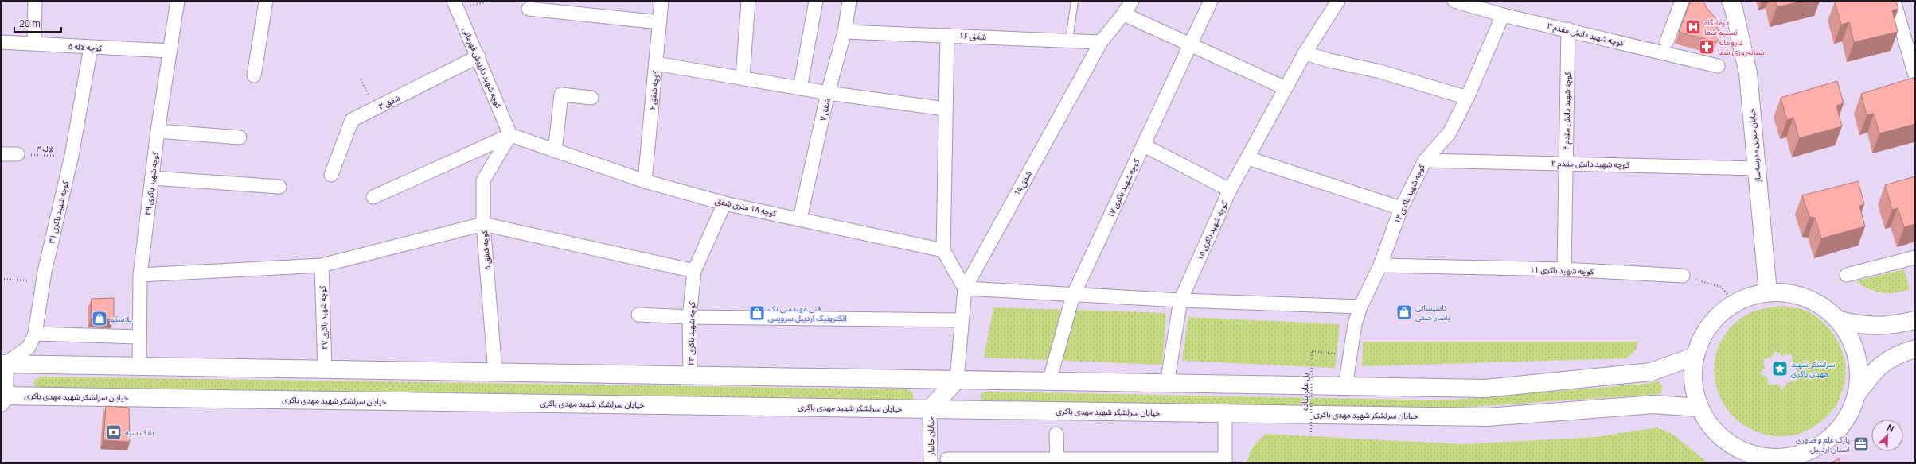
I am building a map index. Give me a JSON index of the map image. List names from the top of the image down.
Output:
{
  "streets": {
    "main road": ["خیابان خیرین مدرسه‌ساز", "خیابان سرلشکر شهید مهدی باکری"],
    "street": [
      "کوچه شهید دانش مقدم ۳",
      "شفق ۱۶",
      "کوچه لاله ۵",
      "کوچه شهید داریوش قهرمانی",
      "کوچه شفق ۶",
      "شفق ۳",
      "شفق ۷",
      "کوچه شهید دانش مقدم ۴",
      "کوچه شهید دانش مقدم ۲",
      "شفق 14",
      "کوچه شهید باکری ۲۹",
      "کوچه شهید باکری ۱۷",
      "کوچه شهید باکری ۱۳",
      "کوچه ۱۸ متری شفق",
      "کوچه شهید باکری ۳۱",
      "کوچه شهید باکری ۱۵",
      "کوچه شفق ۵",
      "کوچه شهید باکری ۱۱",
      "کوچه شهید باکری ۲۷",
      "کوچه شهید باکری ۲۳",
      "خیابان جانباز"
    ],
    "path": ["لاله ۳", "پل عابر پیاده"]
  },
  "crossings": [
    ["کوچه شهید دانش مقدم ۳", "کوچه شهید دانش مقدم ۴"],
    ["کوچه شهید دانش مقدم ۳", "کوچه شهید باکری ۱۳"],
    ["شفق ۱۶", "شفق ۷"],
    ["شفق ۱۶", "شفق 14"],
    ["کوچه لاله ۵", "کوچه شهید باکری ۲۹"],
    ["کوچه لاله ۵", "کوچه شهید باکری ۳۱"],
    ["کوچه شهید داریوش قهرمانی", "شفق ۳"],
    ["کوچه شهید داریوش قهرمانی", "کوچه ۱۸ متری شفق"],
    ["کوچه شهید داریوش قهرمانی", "کوچه شفق ۵"],
    ["کوچه شفق ۶", "کوچه ۱۸ متری شفق"],
    ["شفق ۷", "کوچه ۱۸ متری شفق"],
    ["کوچه شهید دانش مقدم ۴", "کوچه شهید دانش مقدم ۲"],
    ["کوچه شهید دانش مقدم ۴", "کوچه شهید باکری ۱۱"],
    ["خیابان خیرین مدرسه‌ساز", "کوچه شهید دانش مقدم ۲"],
    ["لاله ۳", "کوچه شهید باکری ۳۱"],
    ["کوچه شهید دانش مقدم ۲", "کوچه شهید باکری ۱۳"],
    ["کوچه شهید باکری ۱۳", "کوچه شهید باکری ۱۱"],
    ["کوچه شهید باکری ۱۳", "پل عابر پیاده"],
    ["کوچه ۱۸ متری شفق", "کوچه شفق ۵"],
    ["کوچه ۱۸ متری شفق", "کوچه شهید باکری ۲۳"],
    ["خیابان سرلشکر شهید مهدی باکری", "خیابان جانباز"]
  ],
  "places": {
    "hospital": ["درمانگاه تسنیم شفا"],
    "pharmacy": ["داروخانه شبانه‌روزی شفا"],
    "shop": ["تاسیساتی یاشار حنفی", "فنی مهندسی تک الکترونیک اردبیل سرویس", "پلاسکو"],
    "place": ["سرلشکر شهید مهدی باکری"],
    "bank": ["بانک سپه"],
    "office": ["پارک علم و فناوری استان اردبیل"]
  },
  "scale_bar": "20 m",
  "north": "top right"
}
